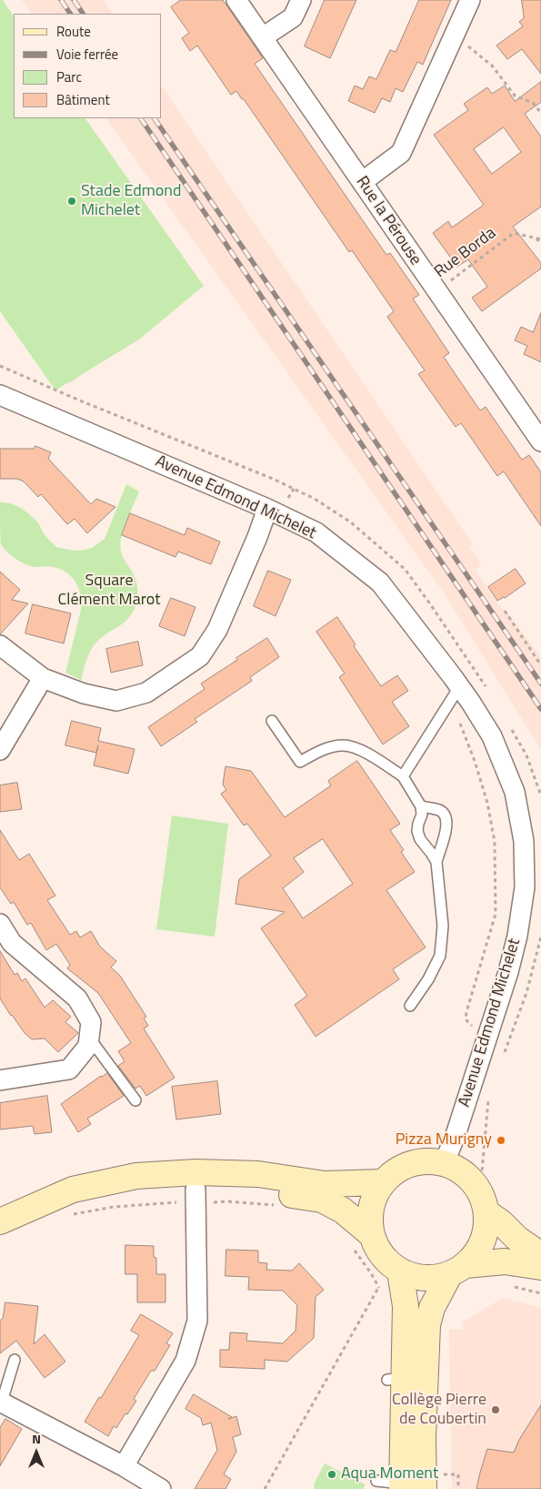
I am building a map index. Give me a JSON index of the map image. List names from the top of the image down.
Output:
{
  "streets": {
    "street": ["Rue la Pérouse", "Avenue Edmond Michelet"],
    "path": ["Rue Borda"]
  },
  "crossings": [
    ["Rue la Pérouse", "Rue Borda"]
  ],
  "parks": ["Square Clément Marot"],
  "places": [
    "Stade Edmond Michelet",
    "Pizza Murigny",
    "Collège Pierre de Coubertin",
    "Aqua Moment"
  ],
  "legend": [
    "Route",
    "Voie ferrée",
    "Parc",
    "Bâtiment"
  ],
  "north": "top"
}
